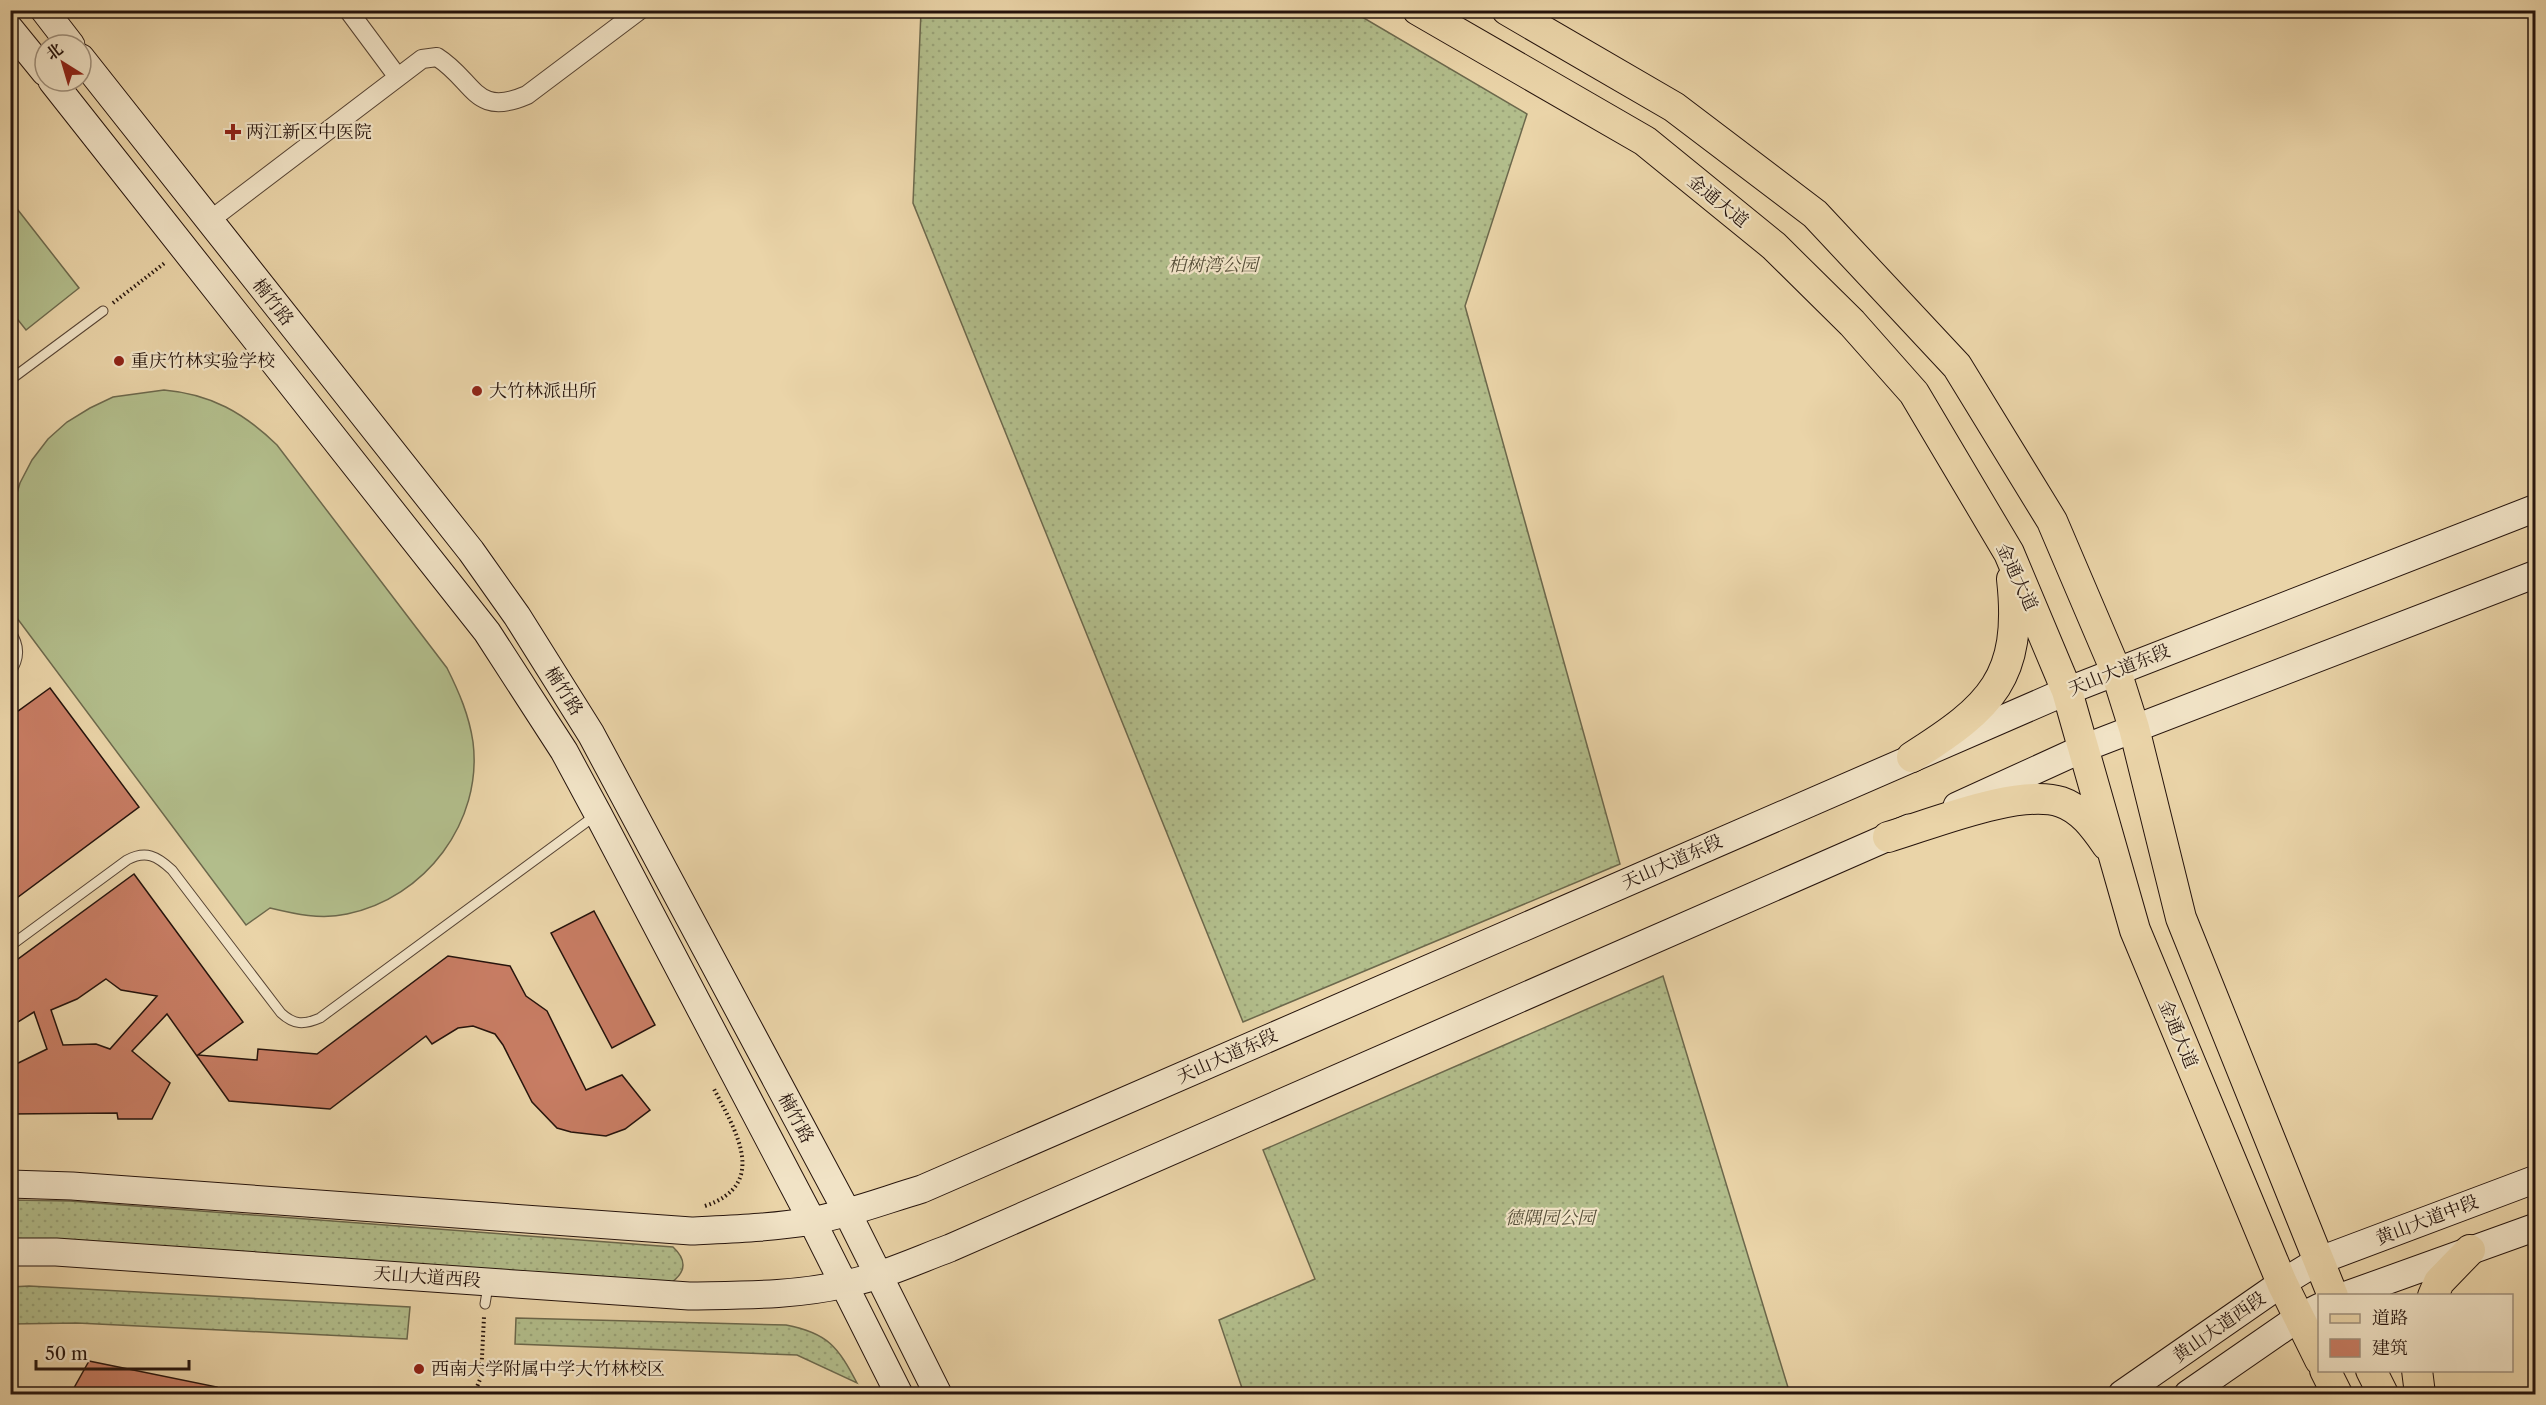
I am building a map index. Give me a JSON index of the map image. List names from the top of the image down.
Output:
{
  "streets": {
    "main road": [
      "金通大道",
      "楠竹路",
      "天山大道东段",
      "黄山大道中段",
      "天山大道西段",
      "黄山大道西段"
    ]
  },
  "crossings": [
    ["金通大道", "天山大道东段"],
    ["金通大道", "黄山大道西段"],
    ["楠竹路", "天山大道东段"],
    ["楠竹路", "天山大道西段"],
    ["黄山大道中段", "黄山大道西段"]
  ],
  "parks": ["柏树湾公园", "德隅园公园"],
  "places": {
    "health": ["两江新区中医院"],
    "other": ["重庆竹林实验学校", "大竹林派出所", "西南大学附属中学大竹林校区"]
  },
  "legend": ["道路", "建筑"],
  "scale_bar": "50 m",
  "north": "top left"
}
